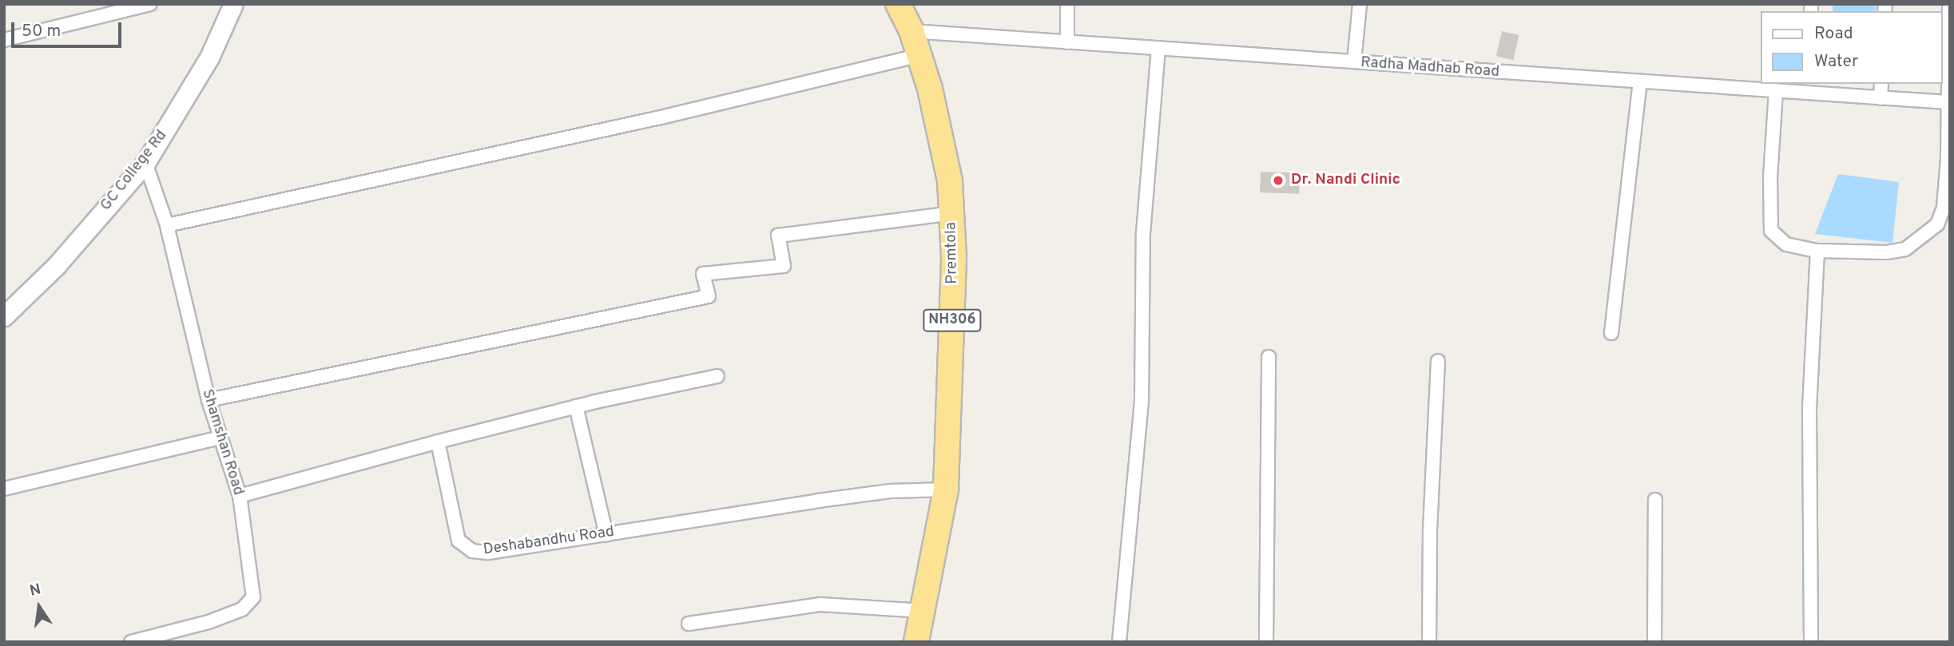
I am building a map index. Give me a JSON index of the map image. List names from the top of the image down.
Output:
{
  "streets": {
    "highway": ["Premtola", "NH306"],
    "main road": ["GC College Rd"],
    "street": ["Radha Madhab Road", "Shamshan Road", "Deshabandhu Road"]
  },
  "crossings": [
    ["Radha Madhab Road", "Premtola"],
    ["GC College Rd", "Shamshan Road"],
    ["Premtola", "Deshabandhu Road"]
  ],
  "places": ["Dr. Nandi Clinic"],
  "legend": ["Road", "Water"],
  "scale_bar": "50 m",
  "north": "top"
}
